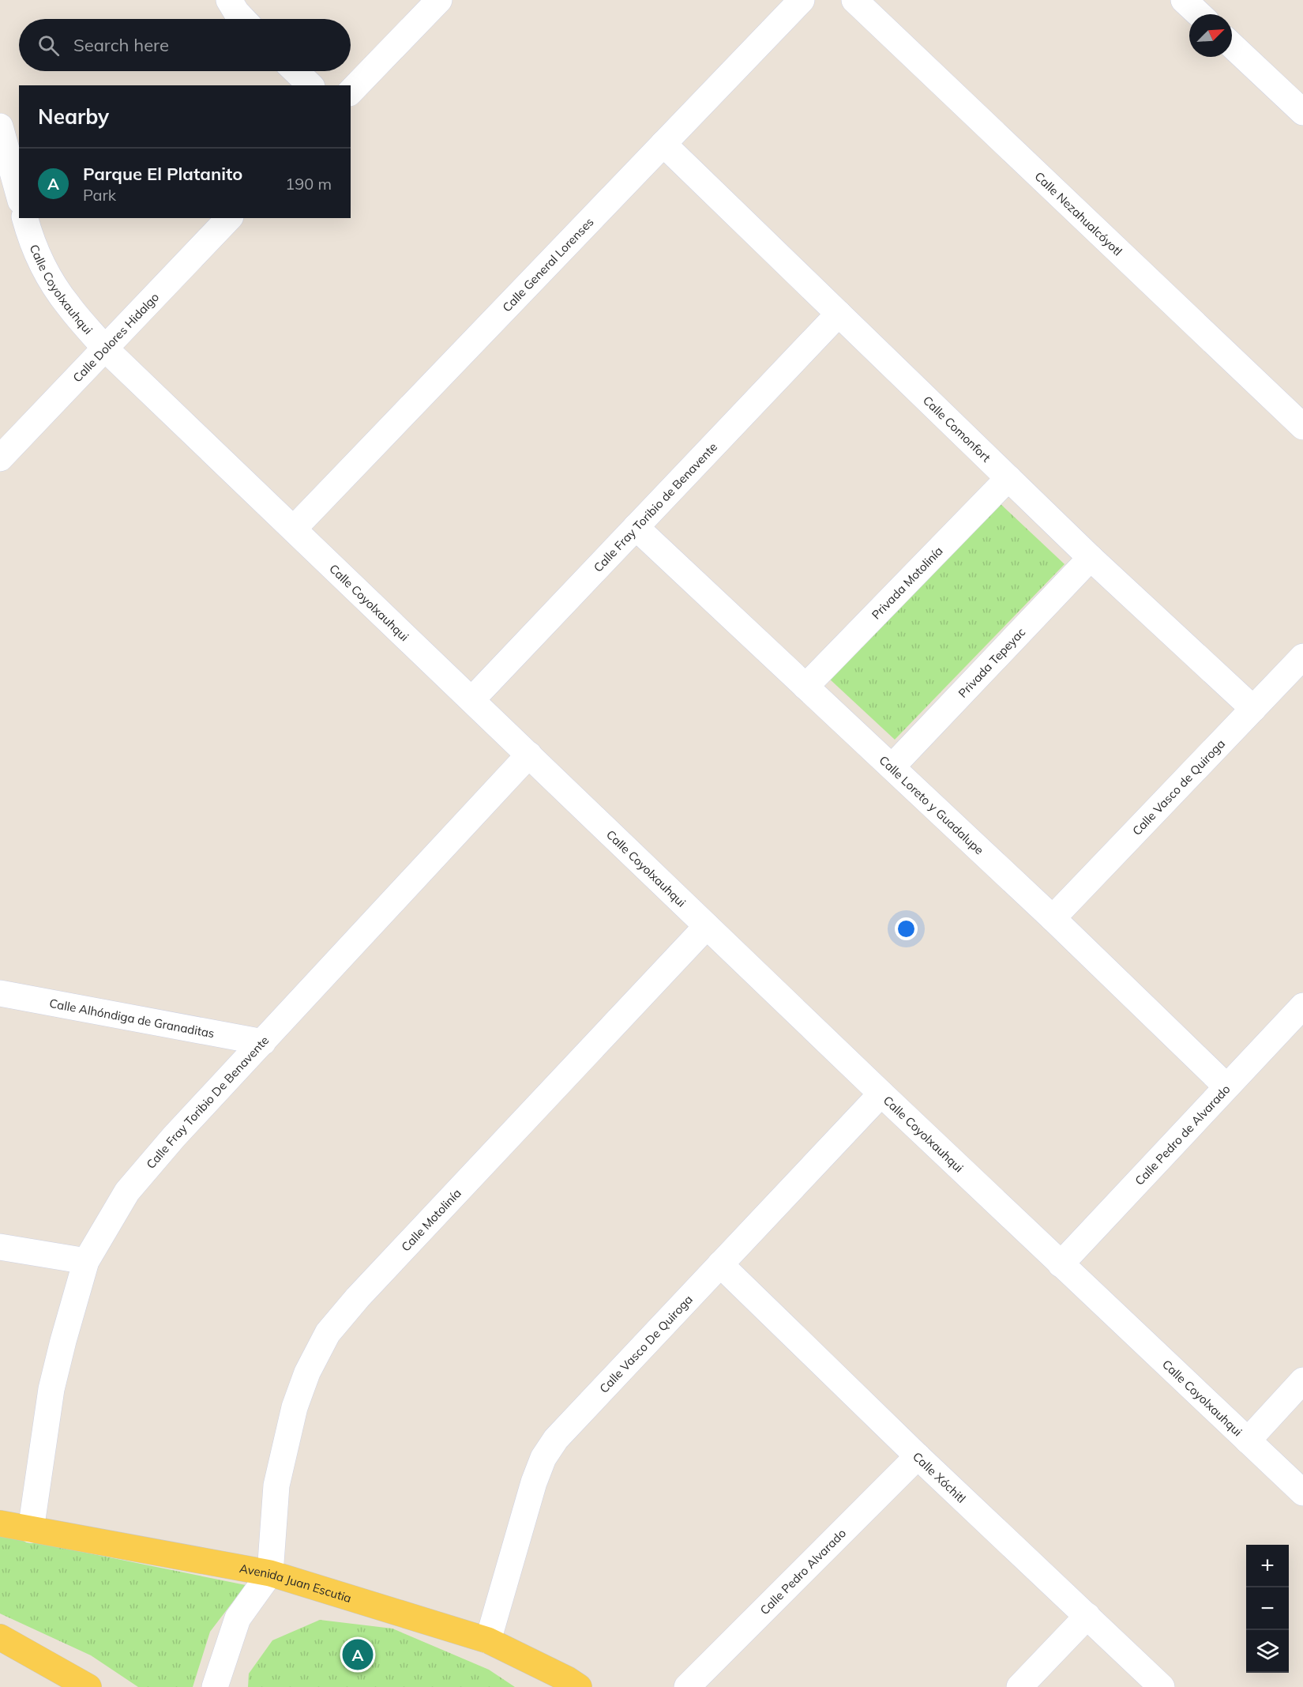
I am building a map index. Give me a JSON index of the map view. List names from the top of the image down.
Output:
{
  "streets": {
    "main road": ["Avenida Juan Escutia"],
    "street": [
      "Calle Nezahualcóyotl",
      "Calle General Lorenses",
      "Calle Coyolxauhqui",
      "Calle Dolores Hidalgo",
      "Calle Comonfort",
      "Calle Fray Toribio de Benavente",
      "Privada Motolinía",
      "Privada Tepeyac",
      "Calle Vasco de Quiroga",
      "Calle Loreto y Guadalupe",
      "Calle Alhóndiga de Granaditas",
      "Calle Fray Toribio De Benavente",
      "Calle Pedro de Alvarado",
      "Calle Motolinía",
      "Calle Vasco De Quiroga",
      "Calle Xóchitl",
      "Calle Pedro Alvarado"
    ]
  },
  "crossings": [
    ["Calle General Lorenses", "Calle Coyolxauhqui"],
    ["Calle General Lorenses", "Calle Comonfort"],
    ["Calle Coyolxauhqui", "Calle Dolores Hidalgo"],
    ["Calle Coyolxauhqui", "Calle Fray Toribio de Benavente"],
    ["Calle Coyolxauhqui", "Calle Fray Toribio De Benavente"],
    ["Calle Coyolxauhqui", "Calle Pedro de Alvarado"],
    ["Calle Coyolxauhqui", "Calle Motolinía"],
    ["Calle Coyolxauhqui", "Calle Vasco De Quiroga"],
    ["Calle Comonfort", "Calle Fray Toribio de Benavente"],
    ["Calle Comonfort", "Privada Motolinía"],
    ["Calle Comonfort", "Privada Tepeyac"],
    ["Calle Comonfort", "Calle Vasco de Quiroga"],
    ["Calle Fray Toribio de Benavente", "Calle Loreto y Guadalupe"],
    ["Privada Motolinía", "Calle Loreto y Guadalupe"],
    ["Privada Tepeyac", "Calle Loreto y Guadalupe"],
    ["Calle Vasco de Quiroga", "Calle Loreto y Guadalupe"],
    ["Calle Loreto y Guadalupe", "Calle Pedro de Alvarado"],
    ["Calle Alhóndiga de Granaditas", "Calle Fray Toribio De Benavente"],
    ["Calle Fray Toribio De Benavente", "Avenida Juan Escutia"],
    ["Calle Motolinía", "Avenida Juan Escutia"],
    ["Calle Vasco De Quiroga", "Calle Xóchitl"],
    ["Calle Vasco De Quiroga", "Avenida Juan Escutia"],
    ["Calle Xóchitl", "Calle Pedro Alvarado"]
  ],
  "north": "top right",
  "page": {
    "search": "Search here",
    "heading": "Nearby",
    "list": [
      {
        "mark": "A",
        "name": "Parque El Platanito",
        "note": "Park",
        "value": "190 m"
      }
    ],
    "map_buttons": ["+", "−"],
    "pins": "A"
  }
}
